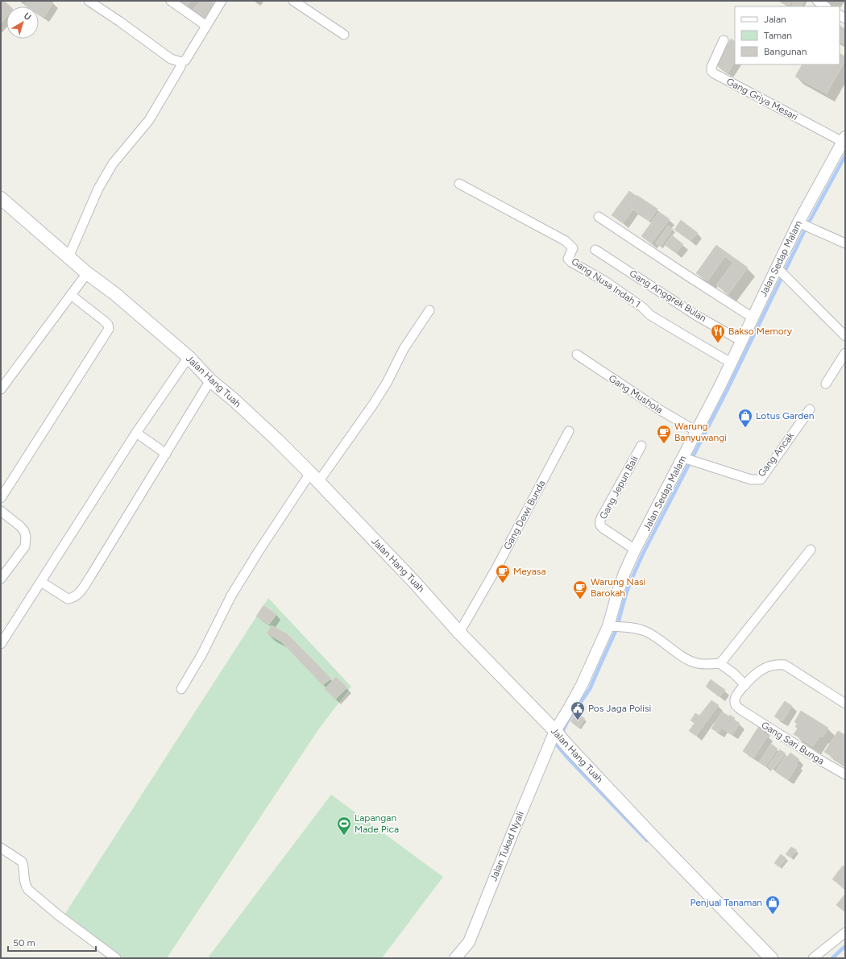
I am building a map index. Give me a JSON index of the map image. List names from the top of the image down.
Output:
{
  "streets": {
    "main road": ["Jalan Hang Tuah"],
    "street": [
      "Gang Griya Mesari",
      "Jalan Sedap Malam",
      "Gang Nusa Indah 1",
      "Gang Anggrek Bulan",
      "Gang Mushola",
      "Gang Ancak",
      "Gang Jepun Bali",
      "Gang Dewi Bunda",
      "Gang Sari Bunga",
      "Jalan Tukad Nyali"
    ]
  },
  "crossings": [
    ["Gang Griya Mesari", "Jalan Sedap Malam"],
    ["Jalan Sedap Malam", "Gang Nusa Indah 1"],
    ["Jalan Sedap Malam", "Gang Anggrek Bulan"],
    ["Jalan Sedap Malam", "Jalan Hang Tuah"],
    ["Jalan Sedap Malam", "Gang Mushola"],
    ["Jalan Sedap Malam", "Gang Ancak"],
    ["Jalan Sedap Malam", "Gang Jepun Bali"],
    ["Jalan Sedap Malam", "Jalan Tukad Nyali"],
    ["Jalan Hang Tuah", "Gang Dewi Bunda"],
    ["Jalan Hang Tuah", "Jalan Tukad Nyali"]
  ],
  "places": {
    "restaurant": ["Bakso Memory"],
    "shop": ["Lotus Garden", "Penjual Tanaman"],
    "cafe": ["Warung Banyuwangi", "Meyasa", "Warung Nasi Barokah"],
    "public building": ["Pos Jaga Polisi"],
    "sports": ["Lapangan Made Pica"]
  },
  "legend": ["Jalan", "Taman", "Bangunan"],
  "scale_bar": "50 m",
  "north": "top right"
}
